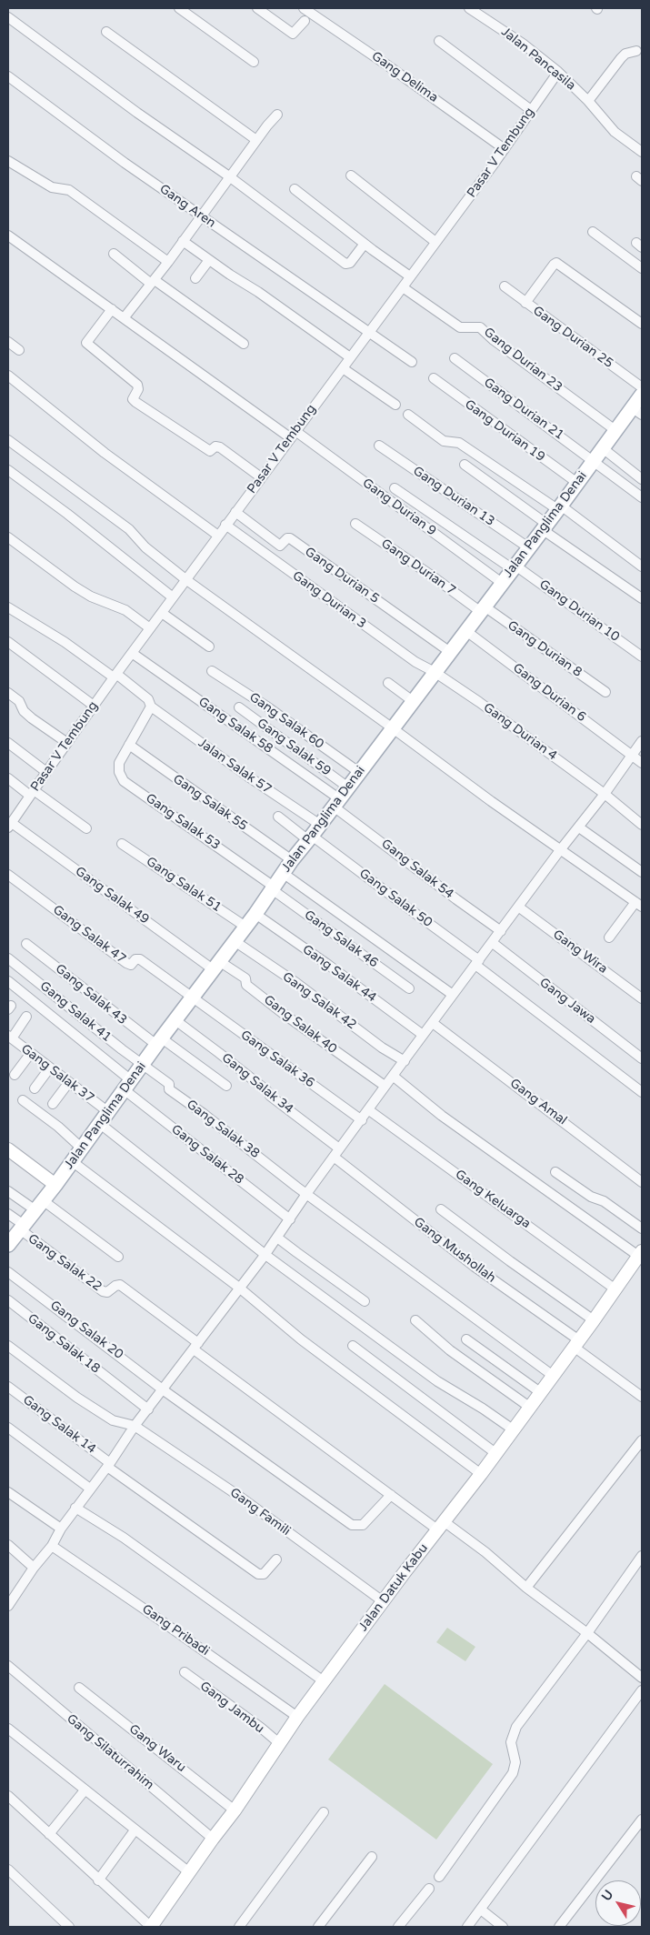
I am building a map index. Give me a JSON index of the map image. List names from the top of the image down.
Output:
{
  "streets": {
    "main road": ["Jalan Panglima Denai"],
    "street": [
      "Jalan Pancasila",
      "Gang Delima",
      "Pasar V Tembung",
      "Gang Aren",
      "Gang Durian 25",
      "Gang Durian 23",
      "Gang Durian 21",
      "Gang Durian 19",
      "Gang Durian 13",
      "Gang Durian 9",
      "Gang Durian 7",
      "Gang Durian 5",
      "Gang Durian 3",
      "Gang Durian 10",
      "Gang Durian 8",
      "Gang Durian 6",
      "Gang Salak 60",
      "Gang Salak 58",
      "Gang Durian 4",
      "Gang Salak 59",
      "Jalan Salak 57",
      "Gang Salak 55",
      "Gang Salak 53",
      "Gang Salak 54",
      "Gang Salak 51",
      "Gang Salak 49",
      "Gang Salak 50",
      "Gang Salak 47",
      "Gang Salak 46",
      "Gang Wira",
      "Gang Salak 44",
      "Gang Salak 43",
      "Gang Salak 42",
      "Gang Jawa",
      "Gang Salak 41",
      "Gang Salak 40",
      "Gang Salak 36",
      "Gang Salak 37",
      "Gang Salak 34",
      "Gang Amal",
      "Gang Salak 38",
      "Gang Salak 28",
      "Gang Keluarga",
      "Gang Mushollah",
      "Gang Salak 22",
      "Gang Salak 20",
      "Gang Salak 18",
      "Gang Salak 14",
      "Gang Famili",
      "Jalan Datuk Kabu",
      "Gang Pribadi",
      "Gang Jambu",
      "Gang Waru",
      "Gang Silaturrahim"
    ]
  },
  "crossings": [
    ["Jalan Pancasila", "Pasar V Tembung"],
    ["Gang Delima", "Pasar V Tembung"],
    ["Pasar V Tembung", "Gang Aren"],
    ["Pasar V Tembung", "Gang Durian 23"],
    ["Pasar V Tembung", "Gang Durian 9"],
    ["Pasar V Tembung", "Gang Durian 5"],
    ["Pasar V Tembung", "Gang Durian 3"],
    ["Pasar V Tembung", "Gang Salak 58"],
    ["Pasar V Tembung", "Jalan Salak 57"],
    ["Pasar V Tembung", "Gang Salak 49"],
    ["Gang Durian 23", "Jalan Panglima Denai"],
    ["Gang Durian 21", "Jalan Panglima Denai"],
    ["Gang Durian 19", "Jalan Panglima Denai"],
    ["Gang Durian 13", "Jalan Panglima Denai"],
    ["Gang Durian 9", "Jalan Panglima Denai"],
    ["Jalan Panglima Denai", "Gang Durian 7"],
    ["Jalan Panglima Denai", "Gang Durian 5"],
    ["Jalan Panglima Denai", "Gang Durian 3"],
    ["Jalan Panglima Denai", "Gang Durian 10"],
    ["Jalan Panglima Denai", "Gang Durian 8"],
    ["Jalan Panglima Denai", "Gang Durian 6"],
    ["Jalan Panglima Denai", "Gang Salak 60"],
    ["Jalan Panglima Denai", "Gang Salak 58"],
    ["Jalan Panglima Denai", "Gang Durian 4"],
    ["Jalan Panglima Denai", "Gang Salak 59"],
    ["Jalan Panglima Denai", "Jalan Salak 57"],
    ["Jalan Panglima Denai", "Gang Salak 55"],
    ["Jalan Panglima Denai", "Gang Salak 53"],
    ["Jalan Panglima Denai", "Gang Salak 54"],
    ["Jalan Panglima Denai", "Gang Salak 51"],
    ["Jalan Panglima Denai", "Gang Salak 49"],
    ["Jalan Panglima Denai", "Gang Salak 50"],
    ["Jalan Panglima Denai", "Gang Salak 47"],
    ["Jalan Panglima Denai", "Gang Salak 46"],
    ["Jalan Panglima Denai", "Gang Salak 44"],
    ["Jalan Panglima Denai", "Gang Salak 43"],
    ["Jalan Panglima Denai", "Gang Salak 42"],
    ["Jalan Panglima Denai", "Gang Salak 41"],
    ["Jalan Panglima Denai", "Gang Salak 40"],
    ["Jalan Panglima Denai", "Gang Salak 36"],
    ["Jalan Panglima Denai", "Gang Salak 37"],
    ["Jalan Panglima Denai", "Gang Salak 34"],
    ["Jalan Panglima Denai", "Gang Salak 38"],
    ["Jalan Panglima Denai", "Gang Salak 28"],
    ["Jalan Panglima Denai", "Gang Salak 22"],
    ["Gang Durian 7", "Gang Durian 8"],
    ["Gang Durian 3", "Gang Durian 4"],
    ["Gang Salak 58", "Gang Salak 54"],
    ["Jalan Salak 57", "Gang Salak 53"],
    ["Jalan Salak 57", "Gang Salak 50"],
    ["Gang Salak 55", "Gang Salak 53"],
    ["Gang Salak 53", "Gang Salak 46"],
    ["Gang Salak 49", "Gang Salak 40"],
    ["Gang Salak 47", "Gang Salak 36"],
    ["Gang Salak 41", "Gang Salak 38"],
    ["Gang Salak 37", "Jalan Datuk Kabu"],
    ["Gang Salak 34", "Gang Mushollah"],
    ["Gang Salak 38", "Jalan Datuk Kabu"],
    ["Gang Keluarga", "Jalan Datuk Kabu"],
    ["Gang Mushollah", "Jalan Datuk Kabu"],
    ["Gang Famili", "Jalan Datuk Kabu"],
    ["Jalan Datuk Kabu", "Gang Pribadi"],
    ["Jalan Datuk Kabu", "Gang Jambu"],
    ["Jalan Datuk Kabu", "Gang Waru"],
    ["Jalan Datuk Kabu", "Gang Silaturrahim"]
  ],
  "north": "top left"
}
